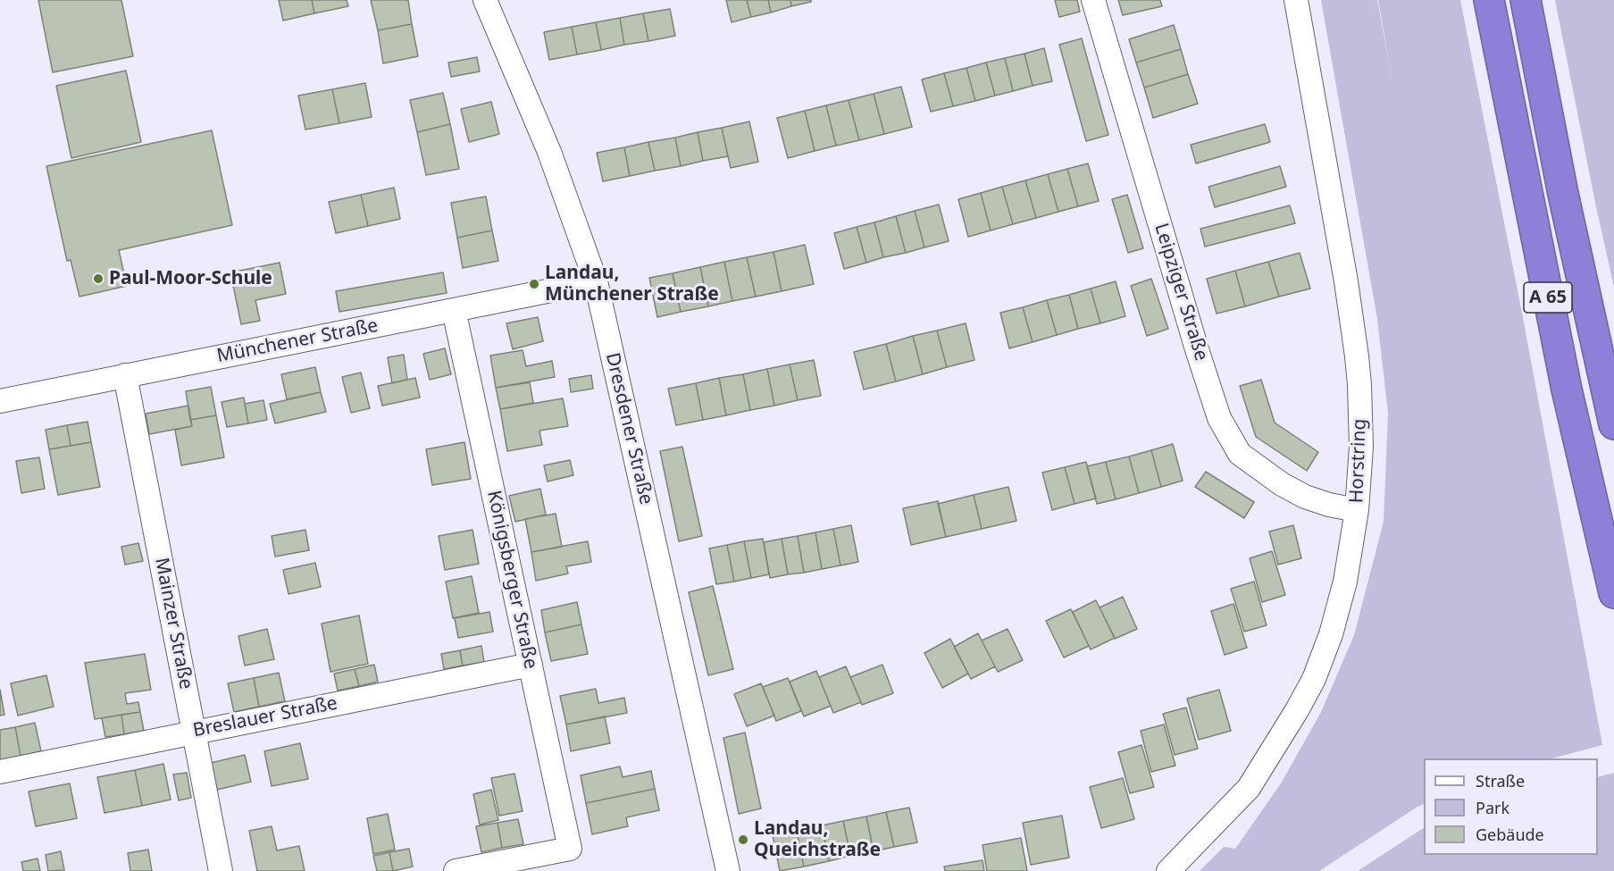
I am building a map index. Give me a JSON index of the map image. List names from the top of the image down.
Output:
{
  "streets": {
    "highway": ["A 65"],
    "street": [
      "Leipziger Straße",
      "Münchener Straße",
      "Dresdener Straße",
      "Horstring",
      "Königsberger Straße",
      "Mainzer Straße",
      "Breslauer Straße"
    ]
  },
  "crossings": [
    ["Leipziger Straße", "Horstring"],
    ["Münchener Straße", "Dresdener Straße"],
    ["Münchener Straße", "Königsberger Straße"],
    ["Münchener Straße", "Mainzer Straße"],
    ["Königsberger Straße", "Breslauer Straße"],
    ["Mainzer Straße", "Breslauer Straße"]
  ],
  "places": ["Paul-Moor-Schule", "Landau, Münchener Straße", "Landau, Queichstraße"],
  "legend": ["Straße", "Park", "Gebäude"]
}
